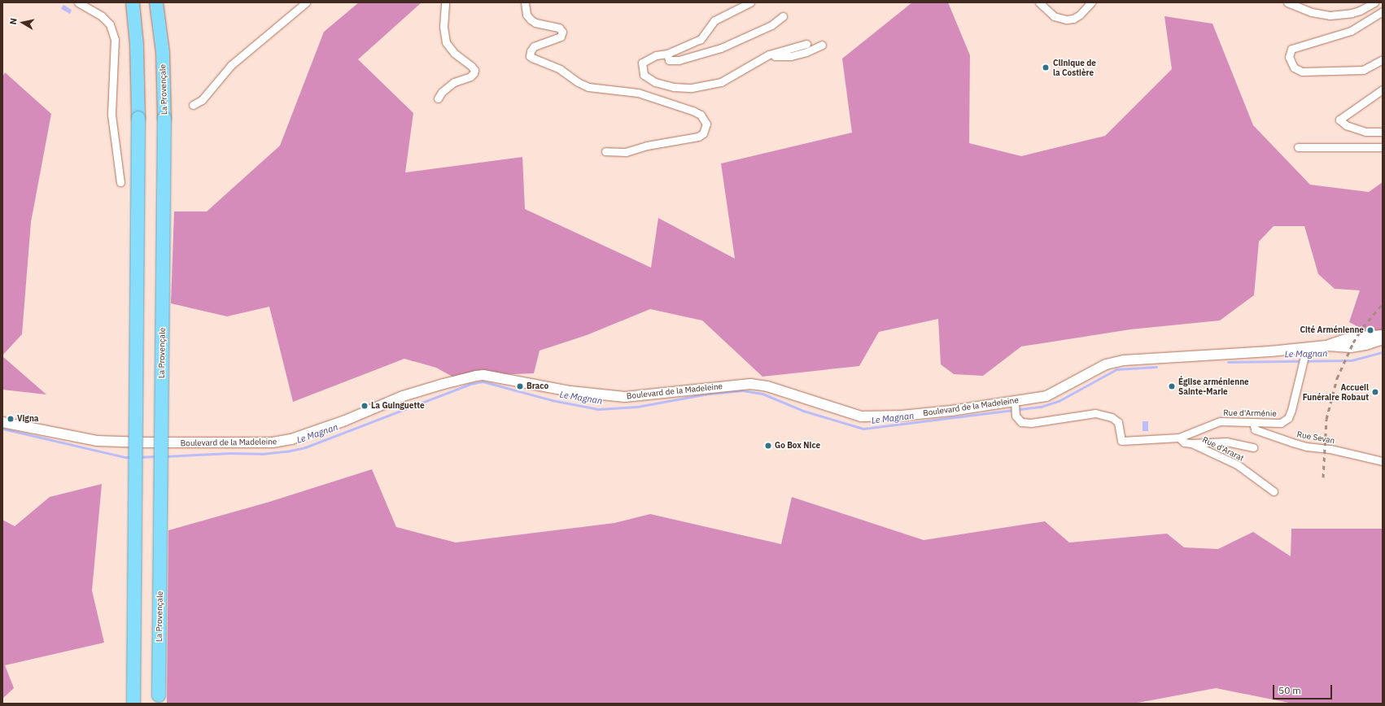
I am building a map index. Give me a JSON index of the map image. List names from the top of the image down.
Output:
{
  "streets": {
    "highway": ["La Provençale"],
    "street": [
      "Boulevard de la Madeleine",
      "Rue d'Arménie",
      "Rue Sevan",
      "Rue d'Ararat"
    ]
  },
  "crossings": [
    ["Boulevard de la Madeleine", "Rue d'Arménie"],
    ["Rue d'Arménie", "Rue Sevan"],
    ["Rue d'Arménie", "Rue d'Ararat"]
  ],
  "water": ["Le Magnan"],
  "places": [
    "Clinique de la Costière",
    "Cité Arménienne",
    "Braco",
    "Église arménienne Sainte-Marie",
    "Accueil Funéraire Robaut",
    "La Guinguette",
    "Vigna",
    "Go Box Nice"
  ],
  "scale_bar": "50 m",
  "north": "left"
}
